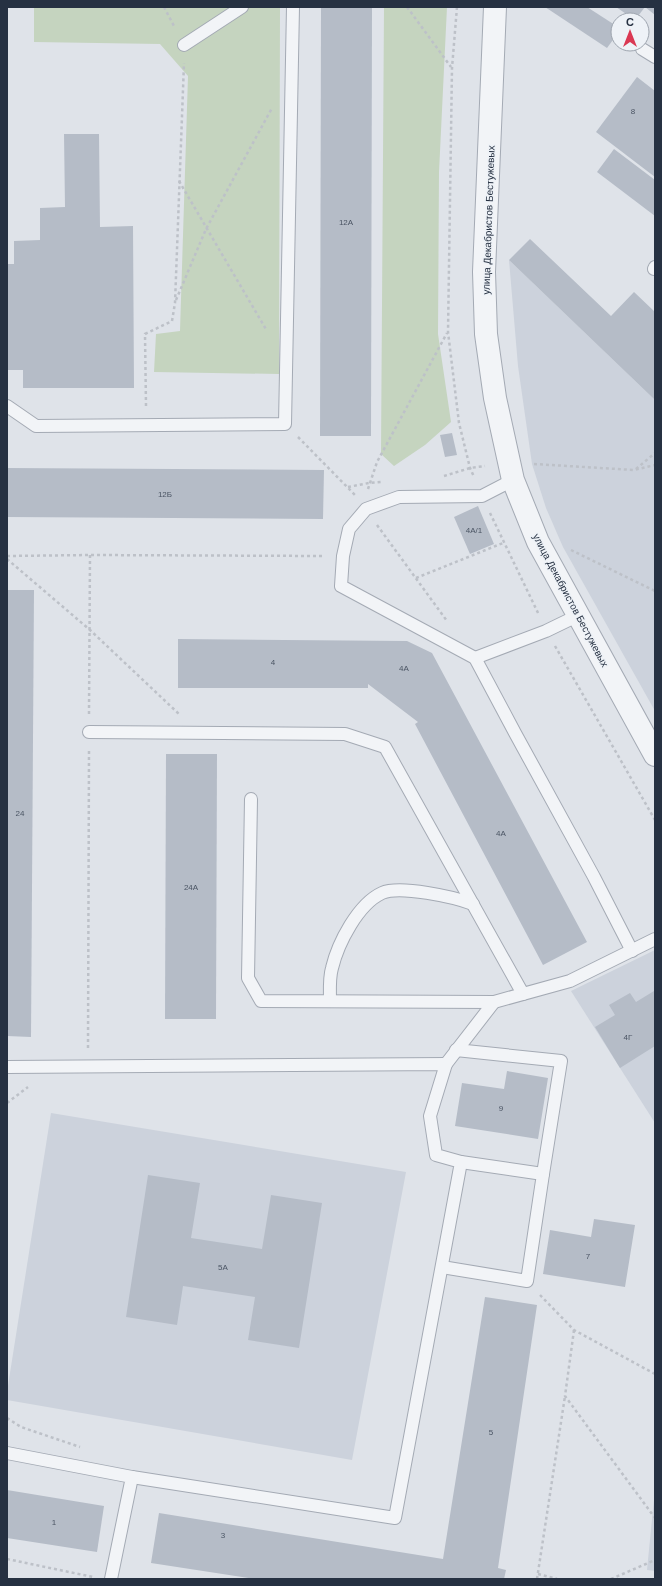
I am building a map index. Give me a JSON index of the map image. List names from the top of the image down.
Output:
{
  "streets": {
    "street": ["улица Декабристов Бестужевых"]
  },
  "house_numbers": [
    "8",
    "12А",
    "12Б",
    "4А/1",
    "4",
    "4А",
    "24",
    "4А",
    "24А",
    "4Г",
    "9",
    "7",
    "5А",
    "5",
    "1",
    "3"
  ],
  "north": "top"
}
